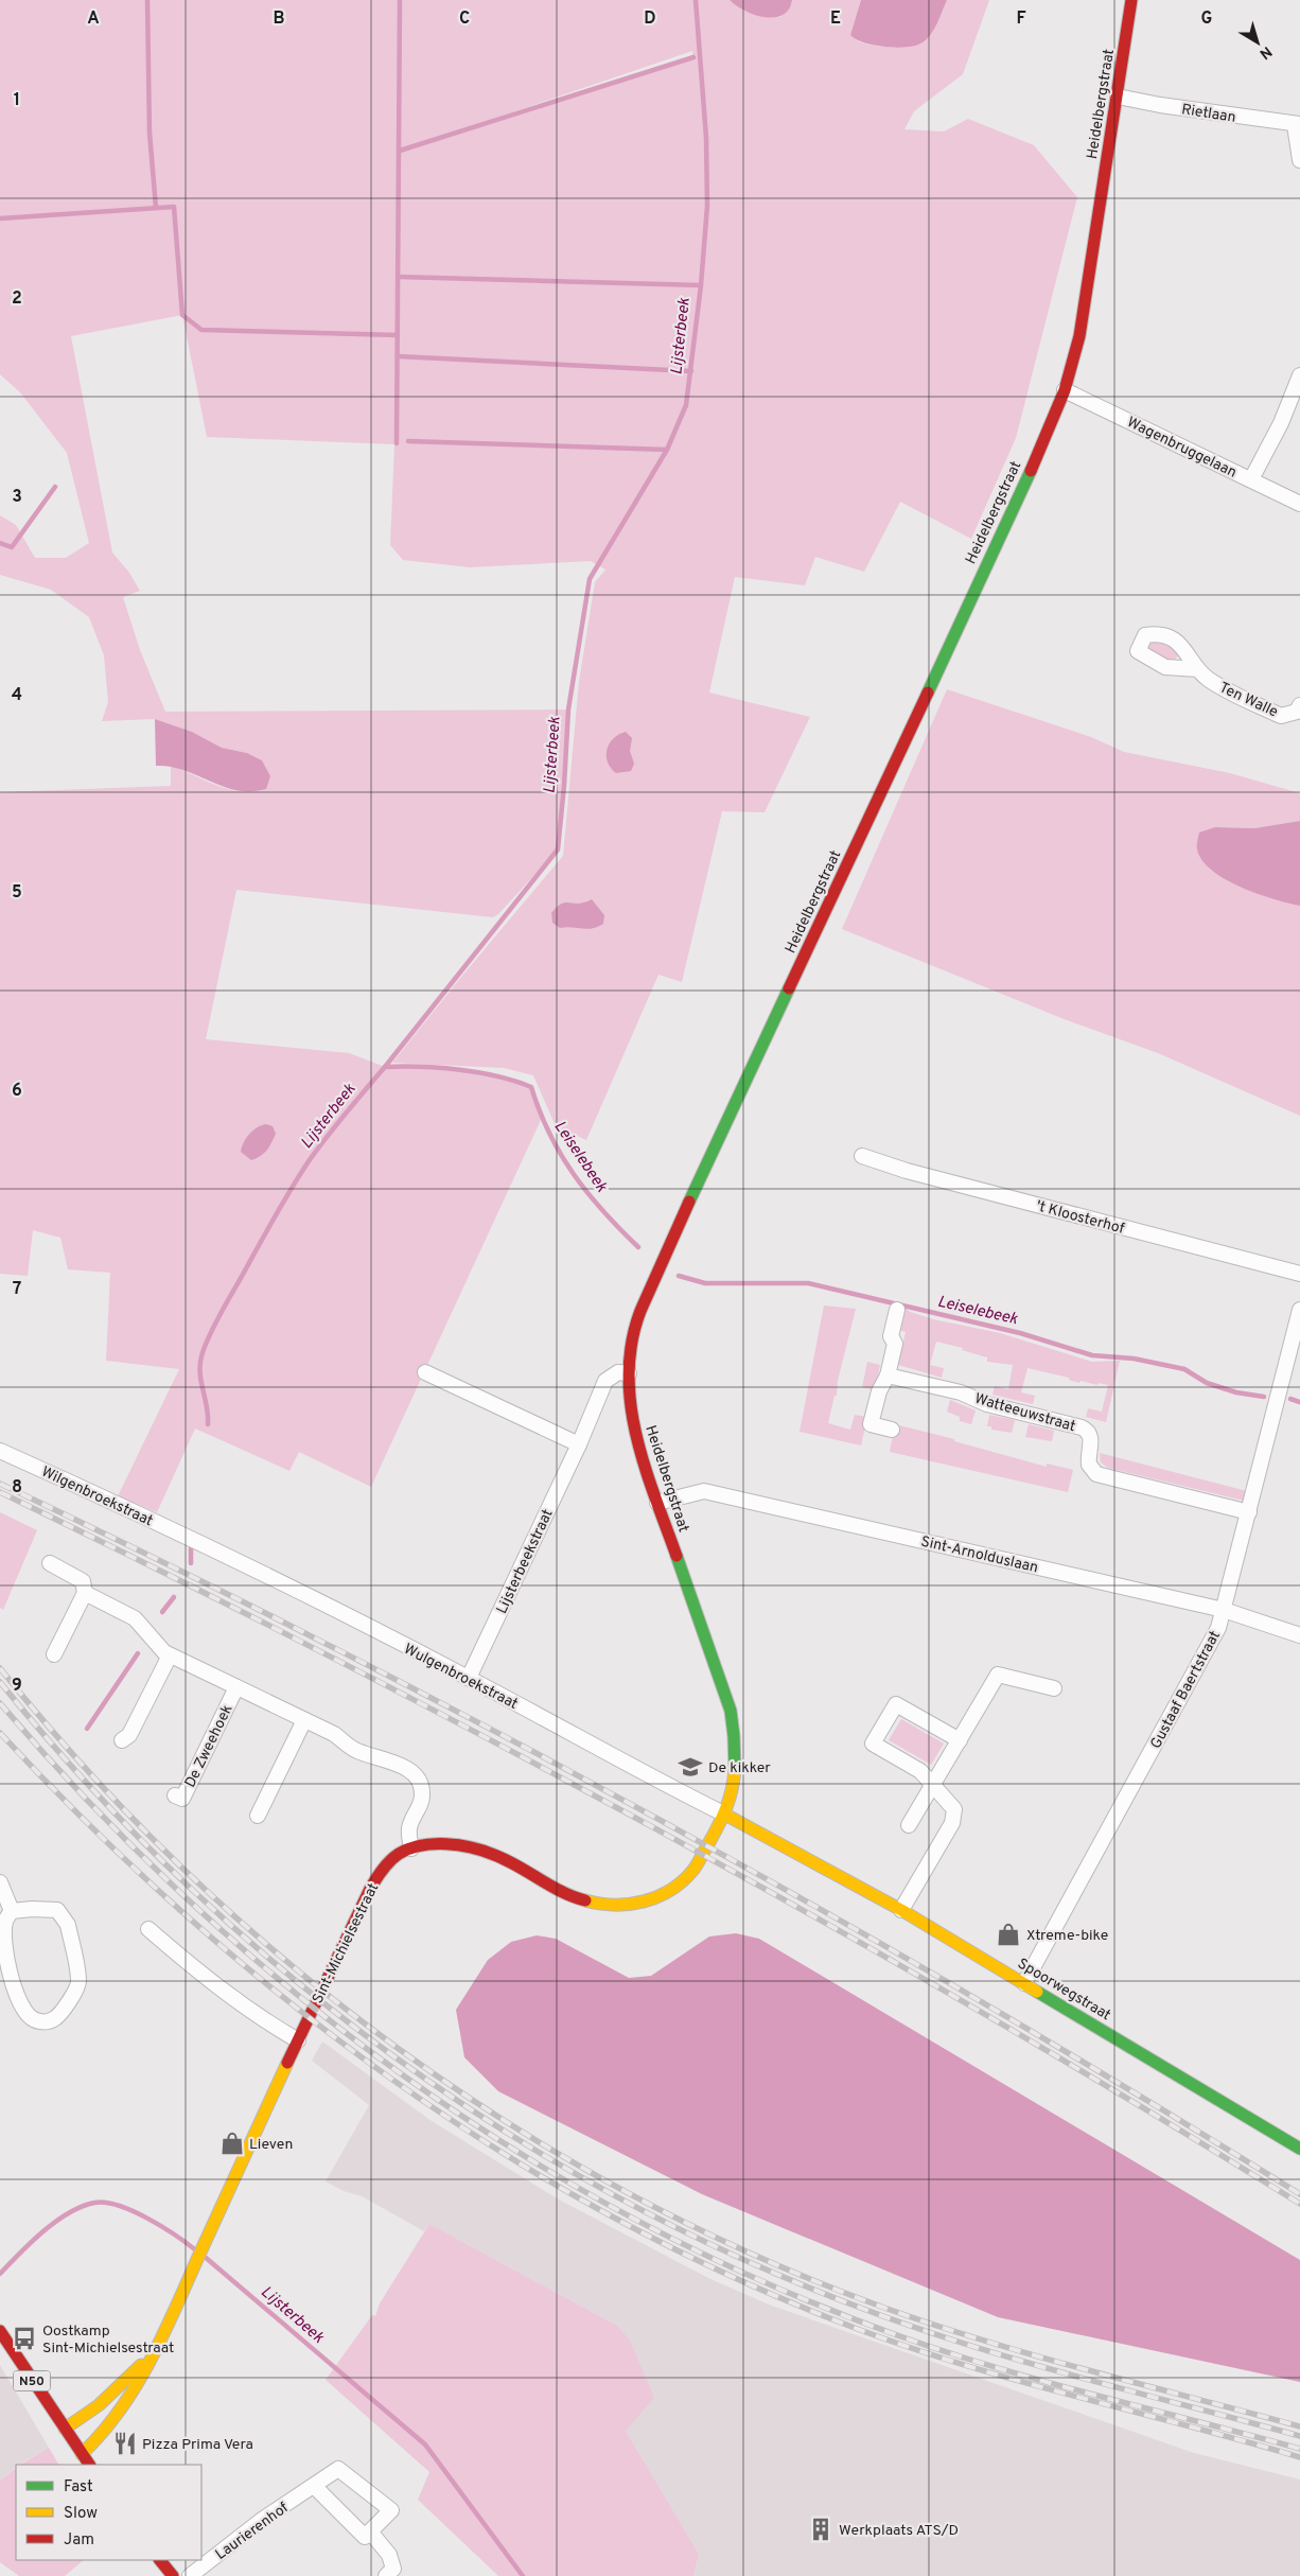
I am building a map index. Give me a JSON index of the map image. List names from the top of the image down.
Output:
{
  "streets": {
    "main road": [
      "Heidelbergstraat",
      "Sint-Michielsestraat",
      "Spoorwegstraat",
      "N50"
    ],
    "street": [
      "Rietlaan",
      "Wagenbruggelaan",
      "Ten Walle",
      "'t Kloosterhof",
      "Watteeuwstraat",
      "Wilgenbroekstraat",
      "Sint-Arnolduslaan",
      "Lijsterbeekstraat",
      "Wulgenbroekstraat",
      "Gustaaf Baertstraat",
      "De Zweehoek",
      "Laurierenhof"
    ]
  },
  "crossings": [
    ["Heidelbergstraat", "Rietlaan"],
    ["Heidelbergstraat", "Wagenbruggelaan"],
    ["Heidelbergstraat", "Sint-Arnolduslaan"],
    ["Heidelbergstraat", "Lijsterbeekstraat"],
    ["Heidelbergstraat", "Wulgenbroekstraat"],
    ["Heidelbergstraat", "Sint-Michielsestraat"],
    ["Heidelbergstraat", "Spoorwegstraat"],
    ["Watteeuwstraat", "Gustaaf Baertstraat"],
    ["Wilgenbroekstraat", "Wulgenbroekstraat"],
    ["Sint-Arnolduslaan", "Gustaaf Baertstraat"],
    ["Lijsterbeekstraat", "Wulgenbroekstraat"],
    ["Wulgenbroekstraat", "Sint-Michielsestraat"],
    ["Wulgenbroekstraat", "Spoorwegstraat"],
    ["Gustaaf Baertstraat", "Spoorwegstraat"],
    ["De Zweehoek", "Sint-Michielsestraat"],
    ["Sint-Michielsestraat", "Spoorwegstraat"],
    ["Sint-Michielsestraat", "N50"]
  ],
  "water": ["Lijsterbeek", "Leiselebeek"],
  "places": {
    "school or university": ["De kikker"],
    "shop": ["Xtreme-bike", "Lieven"],
    "bus stop": ["Oostkamp Sint-Michielsestraat"],
    "restaurant": ["Pizza Prima Vera"],
    "building": ["Werkplaats ATS/D"]
  },
  "legend": ["Fast", "Slow", "Jam"],
  "north": "bottom right",
  "grid": {
    "columns": [
      "A",
      "B",
      "C",
      "D",
      "E",
      "F",
      "G"
    ],
    "rows": [
      "1",
      "2",
      "3",
      "4",
      "5",
      "6",
      "7",
      "8",
      "9"
    ]
  }
}
